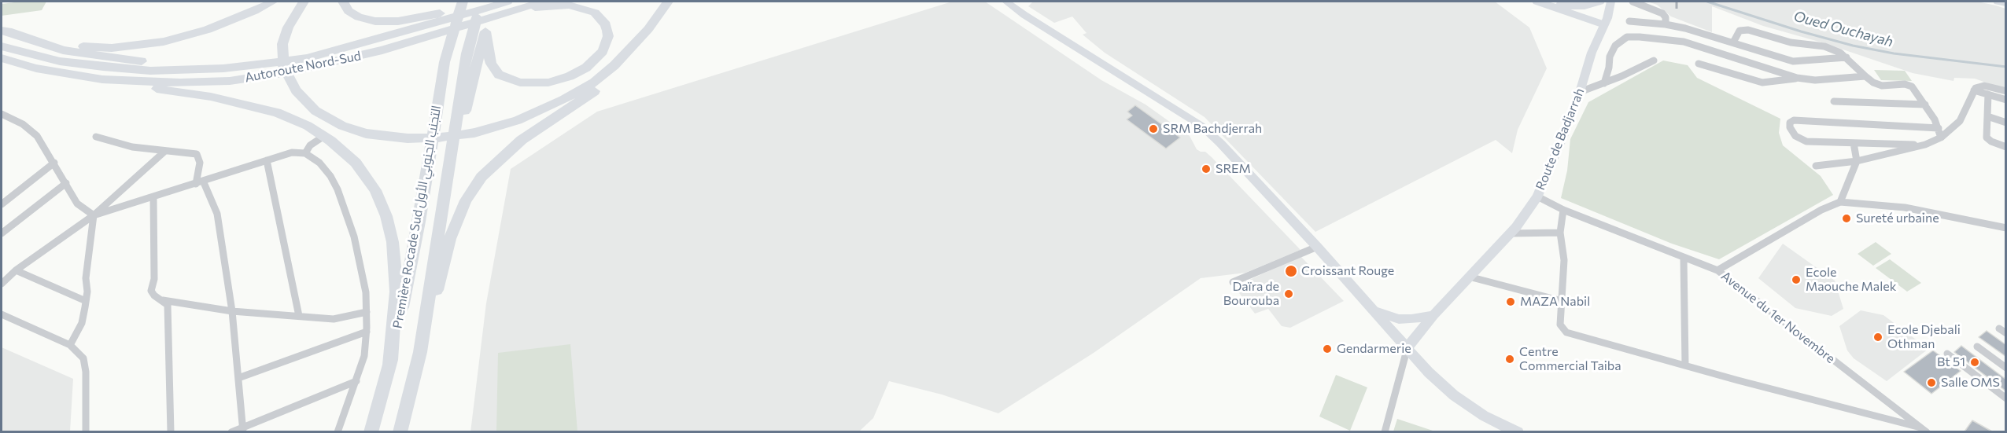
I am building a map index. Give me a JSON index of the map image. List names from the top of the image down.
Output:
{
  "streets": {
    "highway": ["Autoroute Nord-Sud", "Première Rocade Sud التجنب الجنوبي الأول"],
    "main road": ["Route de Badjarrah"],
    "street": ["Avenue du 1er Novembre"]
  },
  "crossings": [
    ["Route de Badjarrah", "Avenue du 1er Novembre"]
  ],
  "water": ["Oued Ouchayah"],
  "places": [
    "SRM Bachdjerrah",
    "SREM",
    "Sureté urbaine",
    "Croissant Rouge",
    "Ecole Maouche Malek",
    "Daïra de Bourouba",
    "MAZA Nabil",
    "Ecole Djebali Othman",
    "Gendarmerie",
    "Centre Commercial Taiba",
    "Bt 51",
    "Salle OMS"
  ]
}
